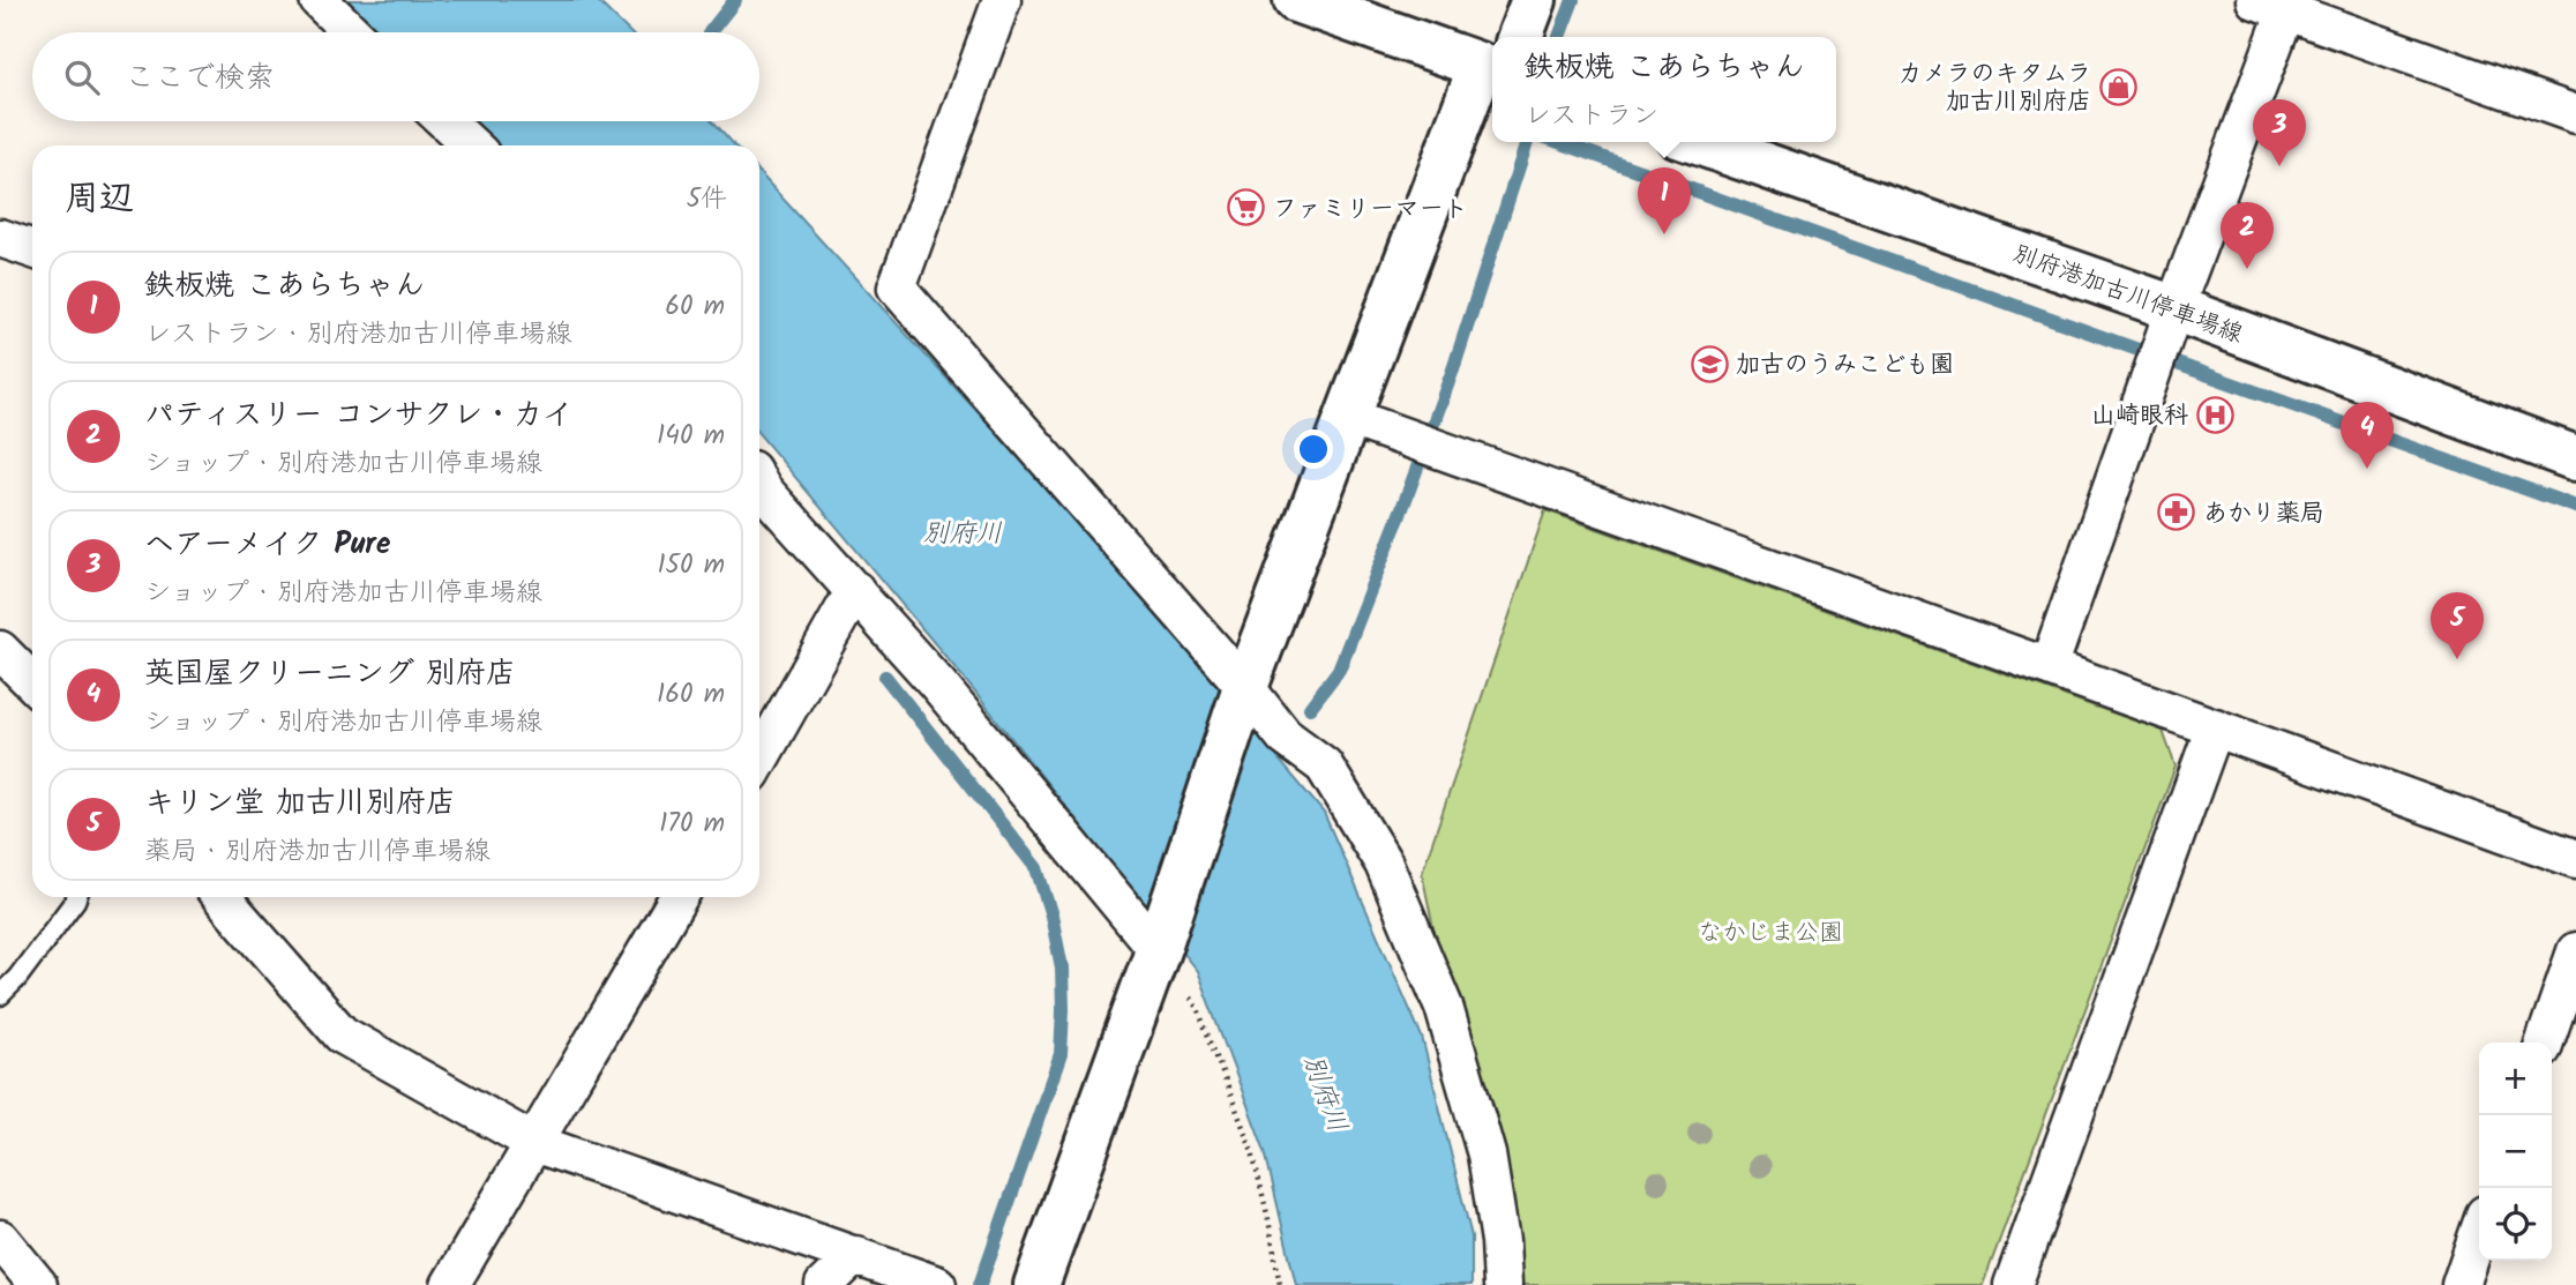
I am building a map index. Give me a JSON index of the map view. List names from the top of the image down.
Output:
{
  "streets": {
    "street": ["別府港加古川停車場線"]
  },
  "water": ["別府川"],
  "parks": ["なかじま公園"],
  "places": {
    "shop": ["カメラのキタムラ 加古川別府店"],
    "supermarket": ["ファミリーマート"],
    "school or university": ["加古のうみこども園"],
    "hospital": ["山崎眼科"],
    "pharmacy": ["あかり薬局"]
  },
  "page": {
    "search": "ここで検索",
    "popup": ["鉄板焼 こあらちゃん", "レストラン"],
    "pins": [
      "3",
      "1",
      "2",
      "4",
      "5"
    ],
    "heading": ["周辺", "5件"],
    "list": [
      {
        "mark": "1",
        "name": "鉄板焼 こあらちゃん",
        "note": "レストラン · 別府港加古川停車場線",
        "value": "60 m"
      },
      {
        "mark": "2",
        "name": "パティスリー コンサクレ・カイ",
        "note": "ショップ · 別府港加古川停車場線",
        "value": "140 m"
      },
      {
        "mark": "3",
        "name": "ヘアーメイク Pure",
        "note": "ショップ · 別府港加古川停車場線",
        "value": "150 m"
      },
      {
        "mark": "4",
        "name": "英国屋クリーニング 別府店",
        "note": "ショップ · 別府港加古川停車場線",
        "value": "160 m"
      },
      {
        "mark": "5",
        "name": "キリン堂 加古川別府店",
        "note": "薬局 · 別府港加古川停車場線",
        "value": "170 m"
      }
    ],
    "map_buttons": ["+", "−"]
  }
}
